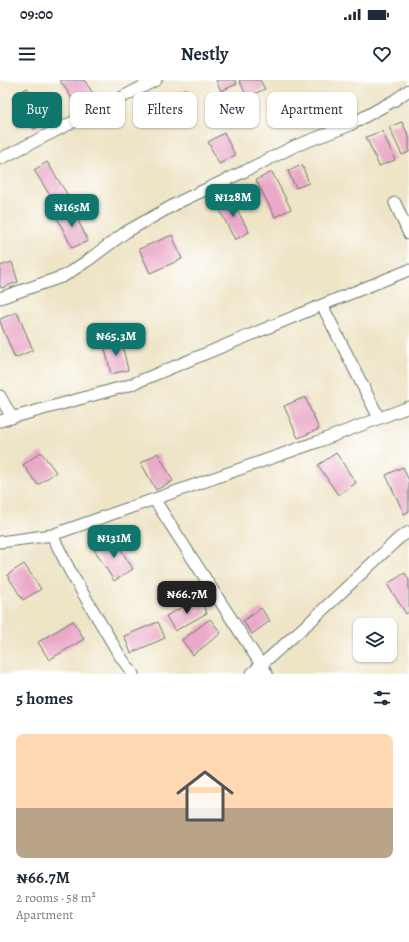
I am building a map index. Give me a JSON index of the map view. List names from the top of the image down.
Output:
{
  "page": {
    "status": "09:00",
    "header": "Nestly",
    "chip": [
      "Buy",
      "Rent",
      "Filters",
      "New",
      "Apartment"
    ],
    "price": [
      "₦128M",
      "₦165M",
      "₦65.3M",
      "₦131M",
      "₦66.7M"
    ],
    "heading": "5 homes",
    "list": [
      {
        "name": "₦66.7M",
        "note": "2 rooms · 58 m² · Apartment"
      }
    ]
  }
}
